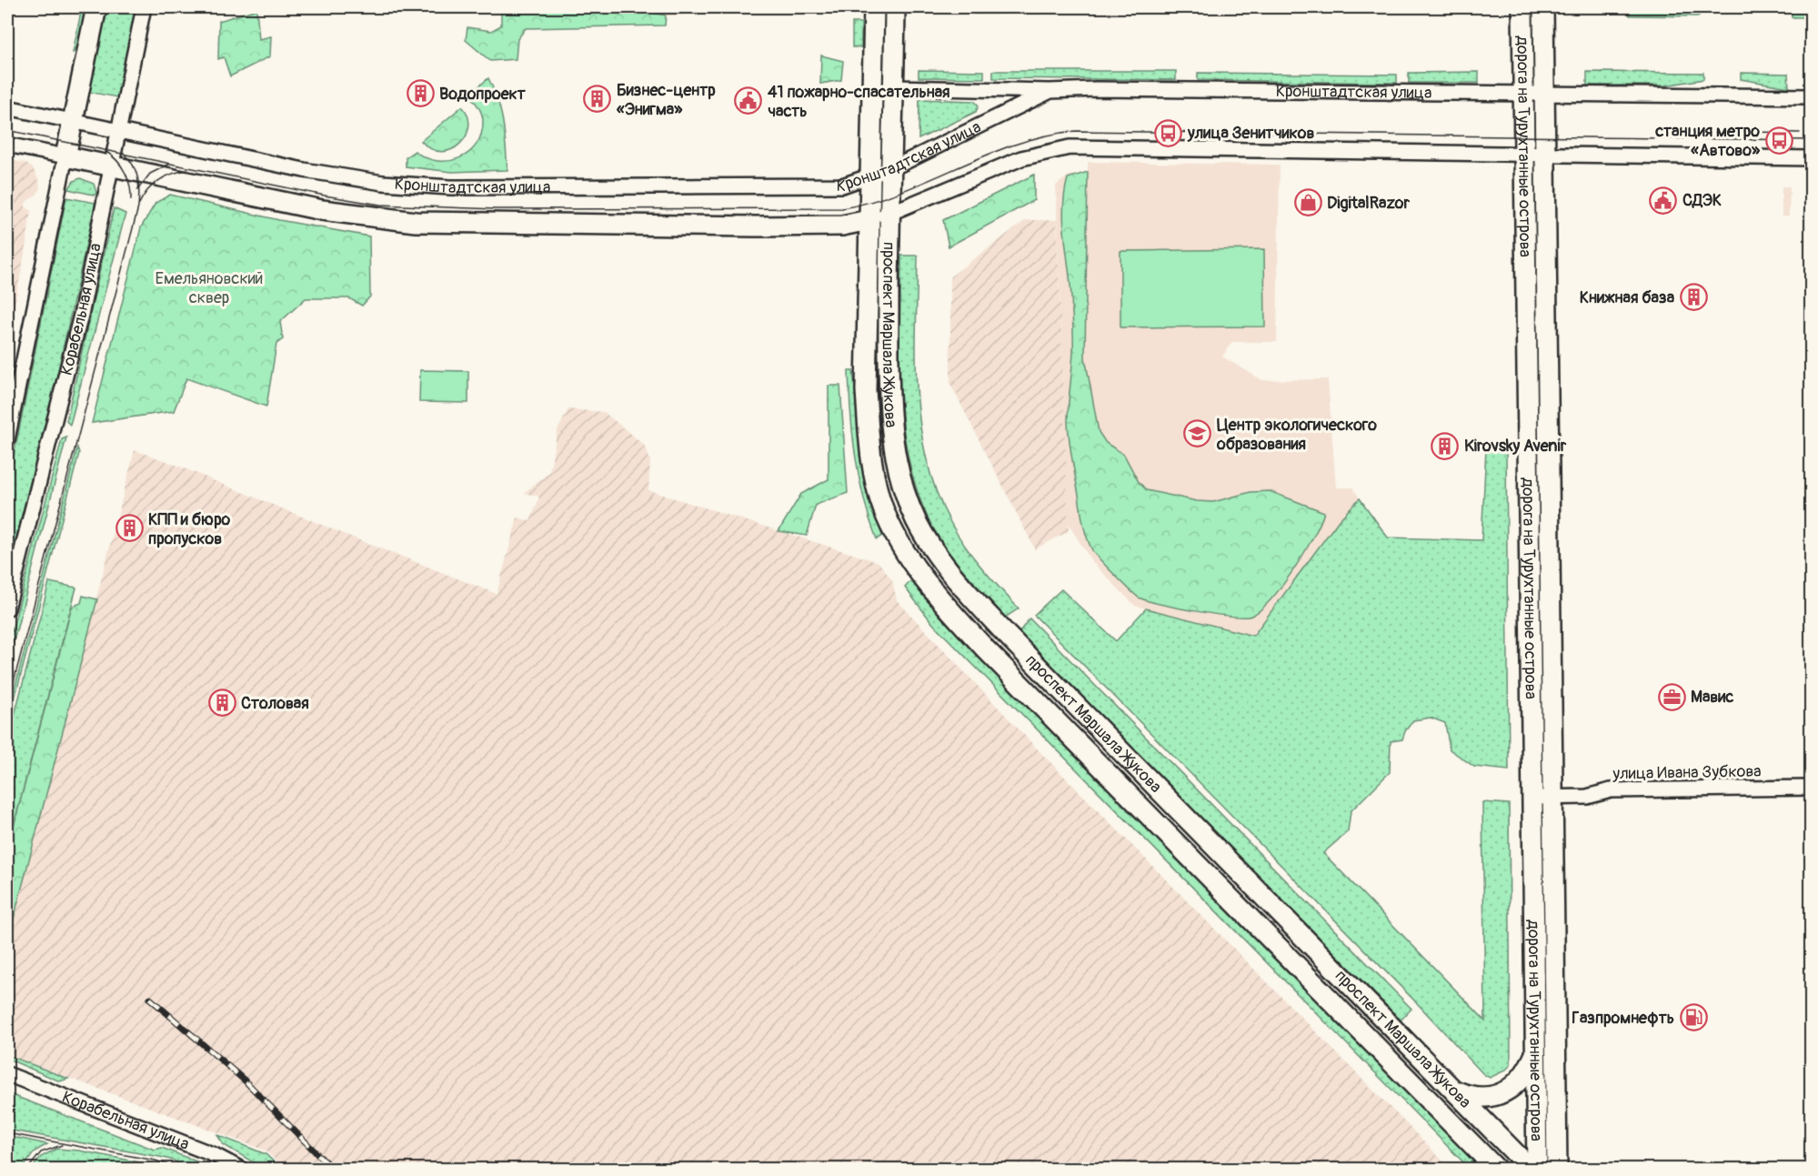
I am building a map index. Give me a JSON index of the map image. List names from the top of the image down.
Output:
{
  "streets": {
    "street": [
      "Кронштадтская улица",
      "дорога на Турухтанные острова",
      "Корабельная улица",
      "проспект Маршала Жукова",
      "улица Ивана Зубкова"
    ]
  },
  "crossings": [
    ["Кронштадтская улица", "дорога на Турухтанные острова"],
    ["Кронштадтская улица", "Корабельная улица"],
    ["Кронштадтская улица", "проспект Маршала Жукова"],
    ["дорога на Турухтанные острова", "улица Ивана Зубкова"]
  ],
  "parks": ["Емельяновский сквер"],
  "places": {
    "building": [
      "Водопроект",
      "Бизнес-центр «Энигма»",
      "Книжная база",
      "Kirovsky Avenir",
      "КПП и бюро пропусков",
      "Столовая"
    ],
    "public building": ["41 пожарно-спасательная часть", "СДЭК"],
    "bus stop": ["улица Зенитчиков", "станция метро «Автово»"],
    "shop": ["DigitalRazor"],
    "school or university": ["Центр экологического образования"],
    "office": ["Мавис"],
    "fuel station": ["Газпромнефть"]
  }
}
